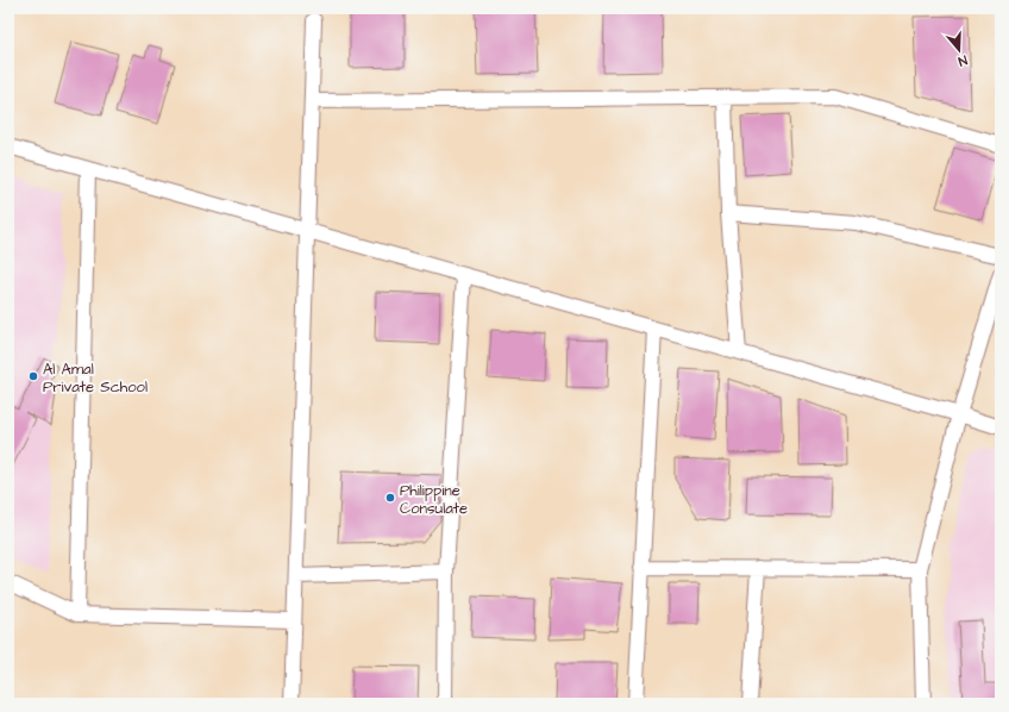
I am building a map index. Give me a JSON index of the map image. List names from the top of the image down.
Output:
{
  "places": ["Al Amal Private School", "Philippine Consulate"],
  "north": "bottom"
}
